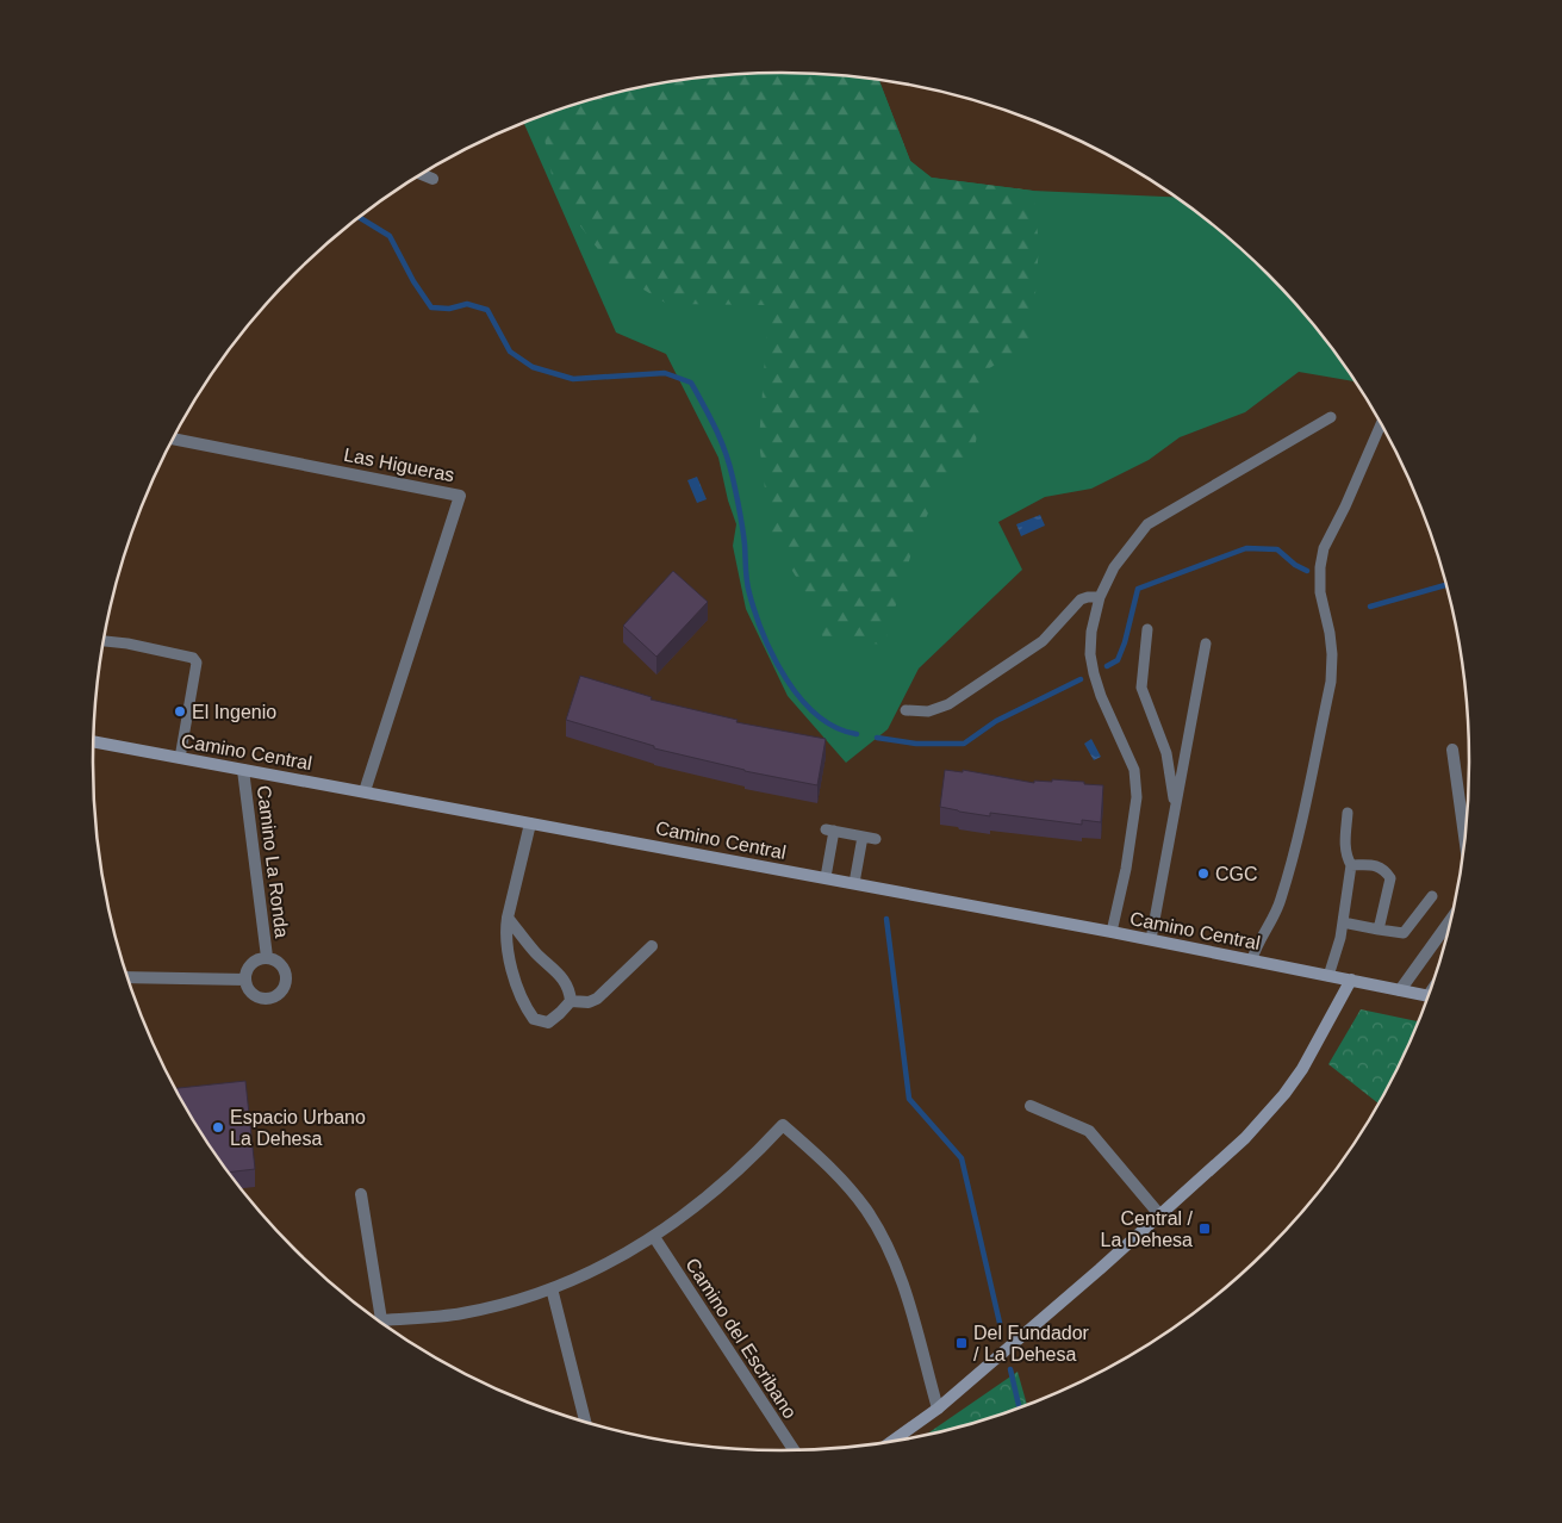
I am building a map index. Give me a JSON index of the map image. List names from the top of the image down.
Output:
{
  "streets": {
    "main road": ["Camino Central"],
    "street": ["Las Higueras", "Camino La Ronda", "Camino del Escribano"]
  },
  "crossings": [
    ["Las Higueras", "Camino Central"],
    ["Camino Central", "Camino La Ronda"]
  ],
  "places": {
    "other": ["El Ingenio", "CGC", "Espacio Urbano La Dehesa"],
    "transit": ["Central / La Dehesa", "Del Fundador / La Dehesa"]
  }
}
